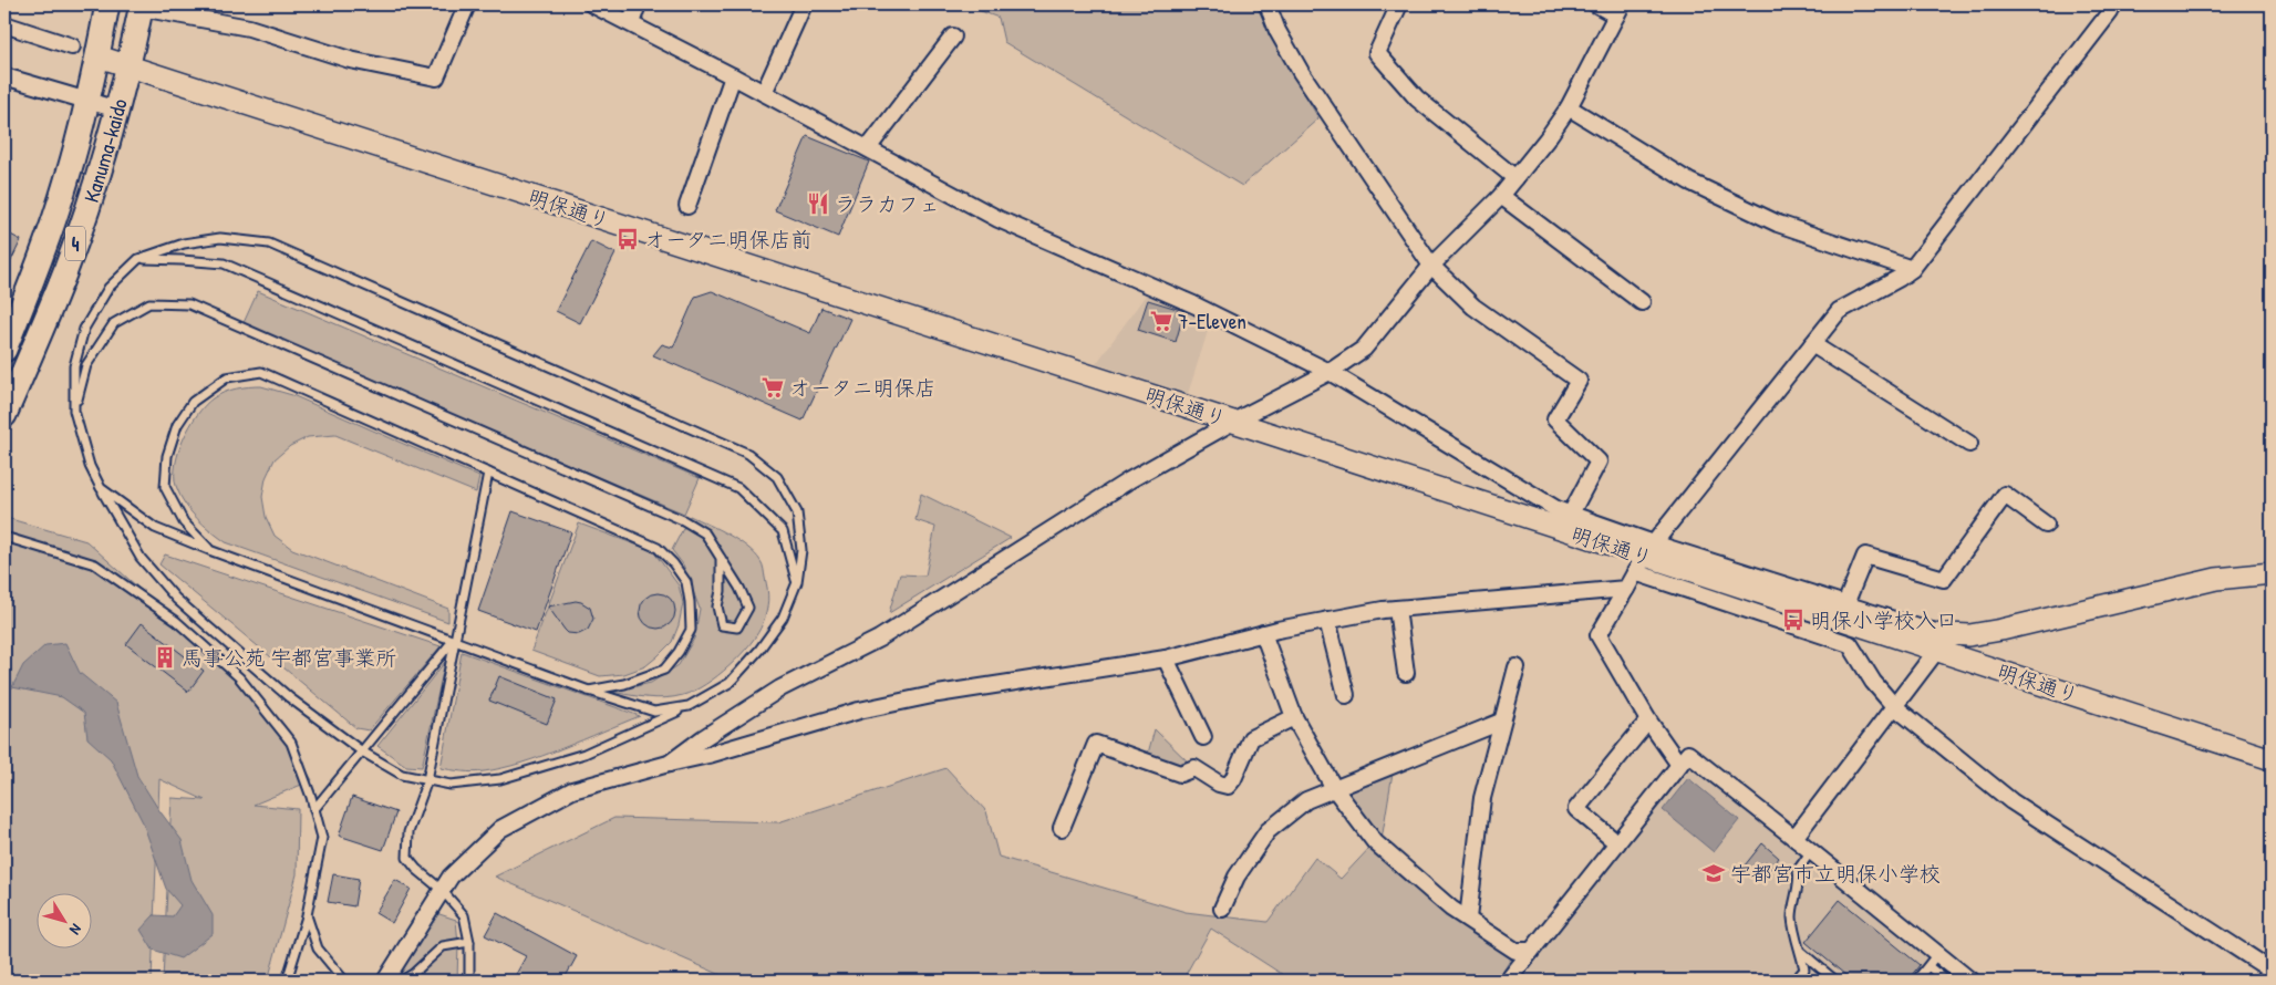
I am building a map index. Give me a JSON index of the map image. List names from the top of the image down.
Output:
{
  "streets": {
    "main road": ["Kanuma-kaido", "4"],
    "street": ["明保通り"]
  },
  "crossings": [
    ["Kanuma-kaido", "明保通り"]
  ],
  "places": {
    "restaurant": ["ララカフェ"],
    "bus stop": ["オータニ明保店前", "明保小学校入口"],
    "supermarket": ["7-Eleven", "オータニ明保店"],
    "building": ["馬事公苑 宇都宮事業所"],
    "school or university": ["宇都宮市立明保小学校"]
  },
  "north": "bottom right"
}
